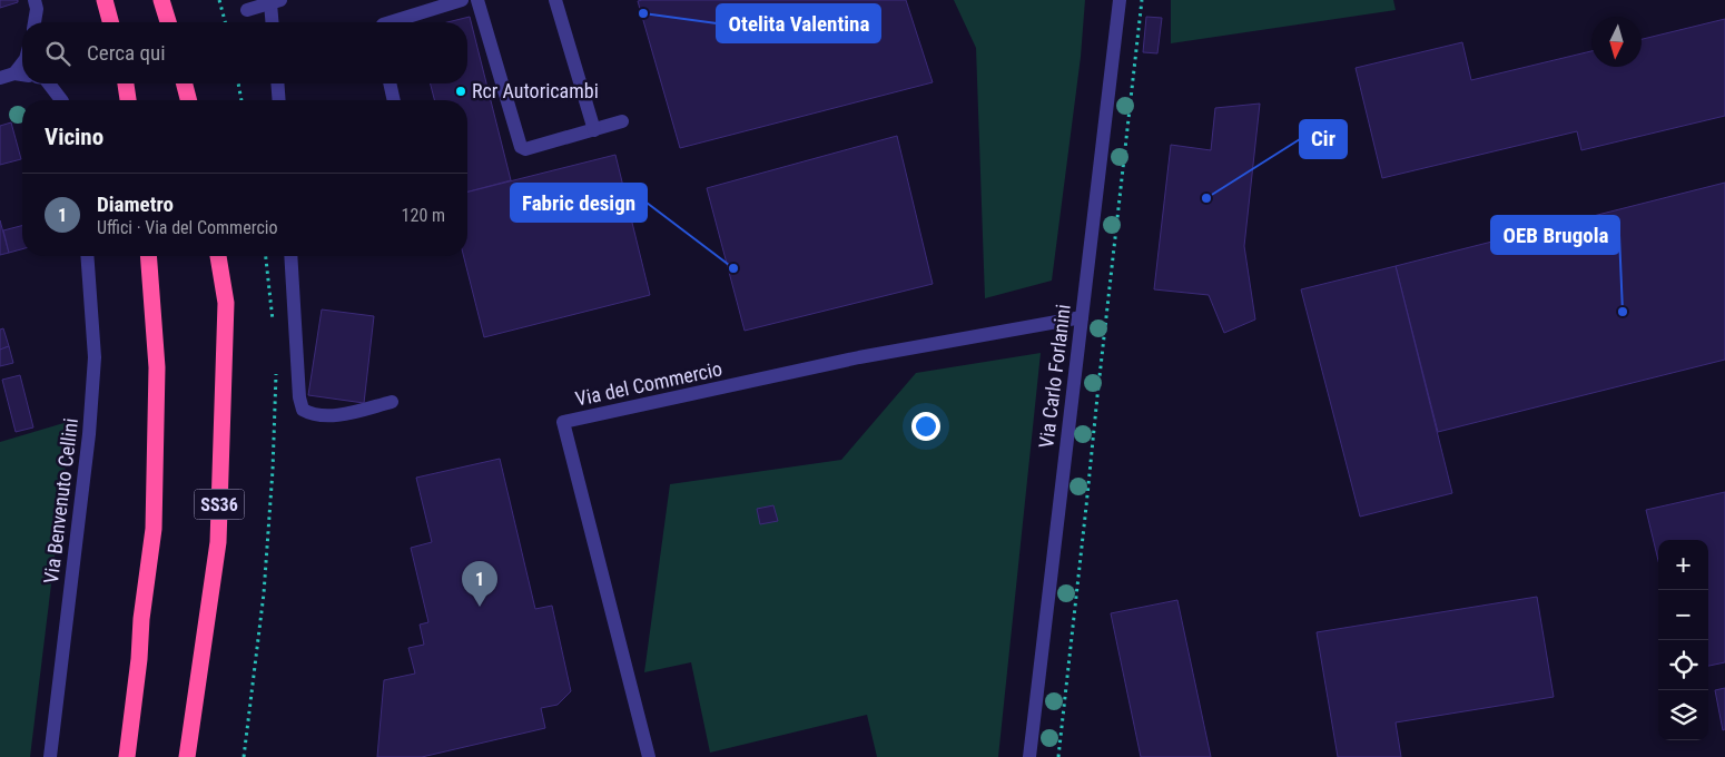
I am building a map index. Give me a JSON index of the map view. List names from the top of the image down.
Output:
{
  "streets": {
    "highway": ["SS36"],
    "street": ["Via Carlo Forlanini", "Via del Commercio", "Via Benvenuto Cellini"]
  },
  "crossings": [
    ["Via Carlo Forlanini", "Via del Commercio"]
  ],
  "places": [
    "Otelita Valentina",
    "Rcr Autoricambi",
    "Cir",
    "Fabric design",
    "OEB Brugola"
  ],
  "north": "bottom",
  "page": {
    "search": "Cerca qui",
    "heading": "Vicino",
    "list": [
      {
        "mark": "1",
        "name": "Diametro",
        "note": "Uffici · Via del Commercio",
        "value": "120 m"
      }
    ],
    "map_buttons": ["+", "−"],
    "pins": "1"
  }
}
